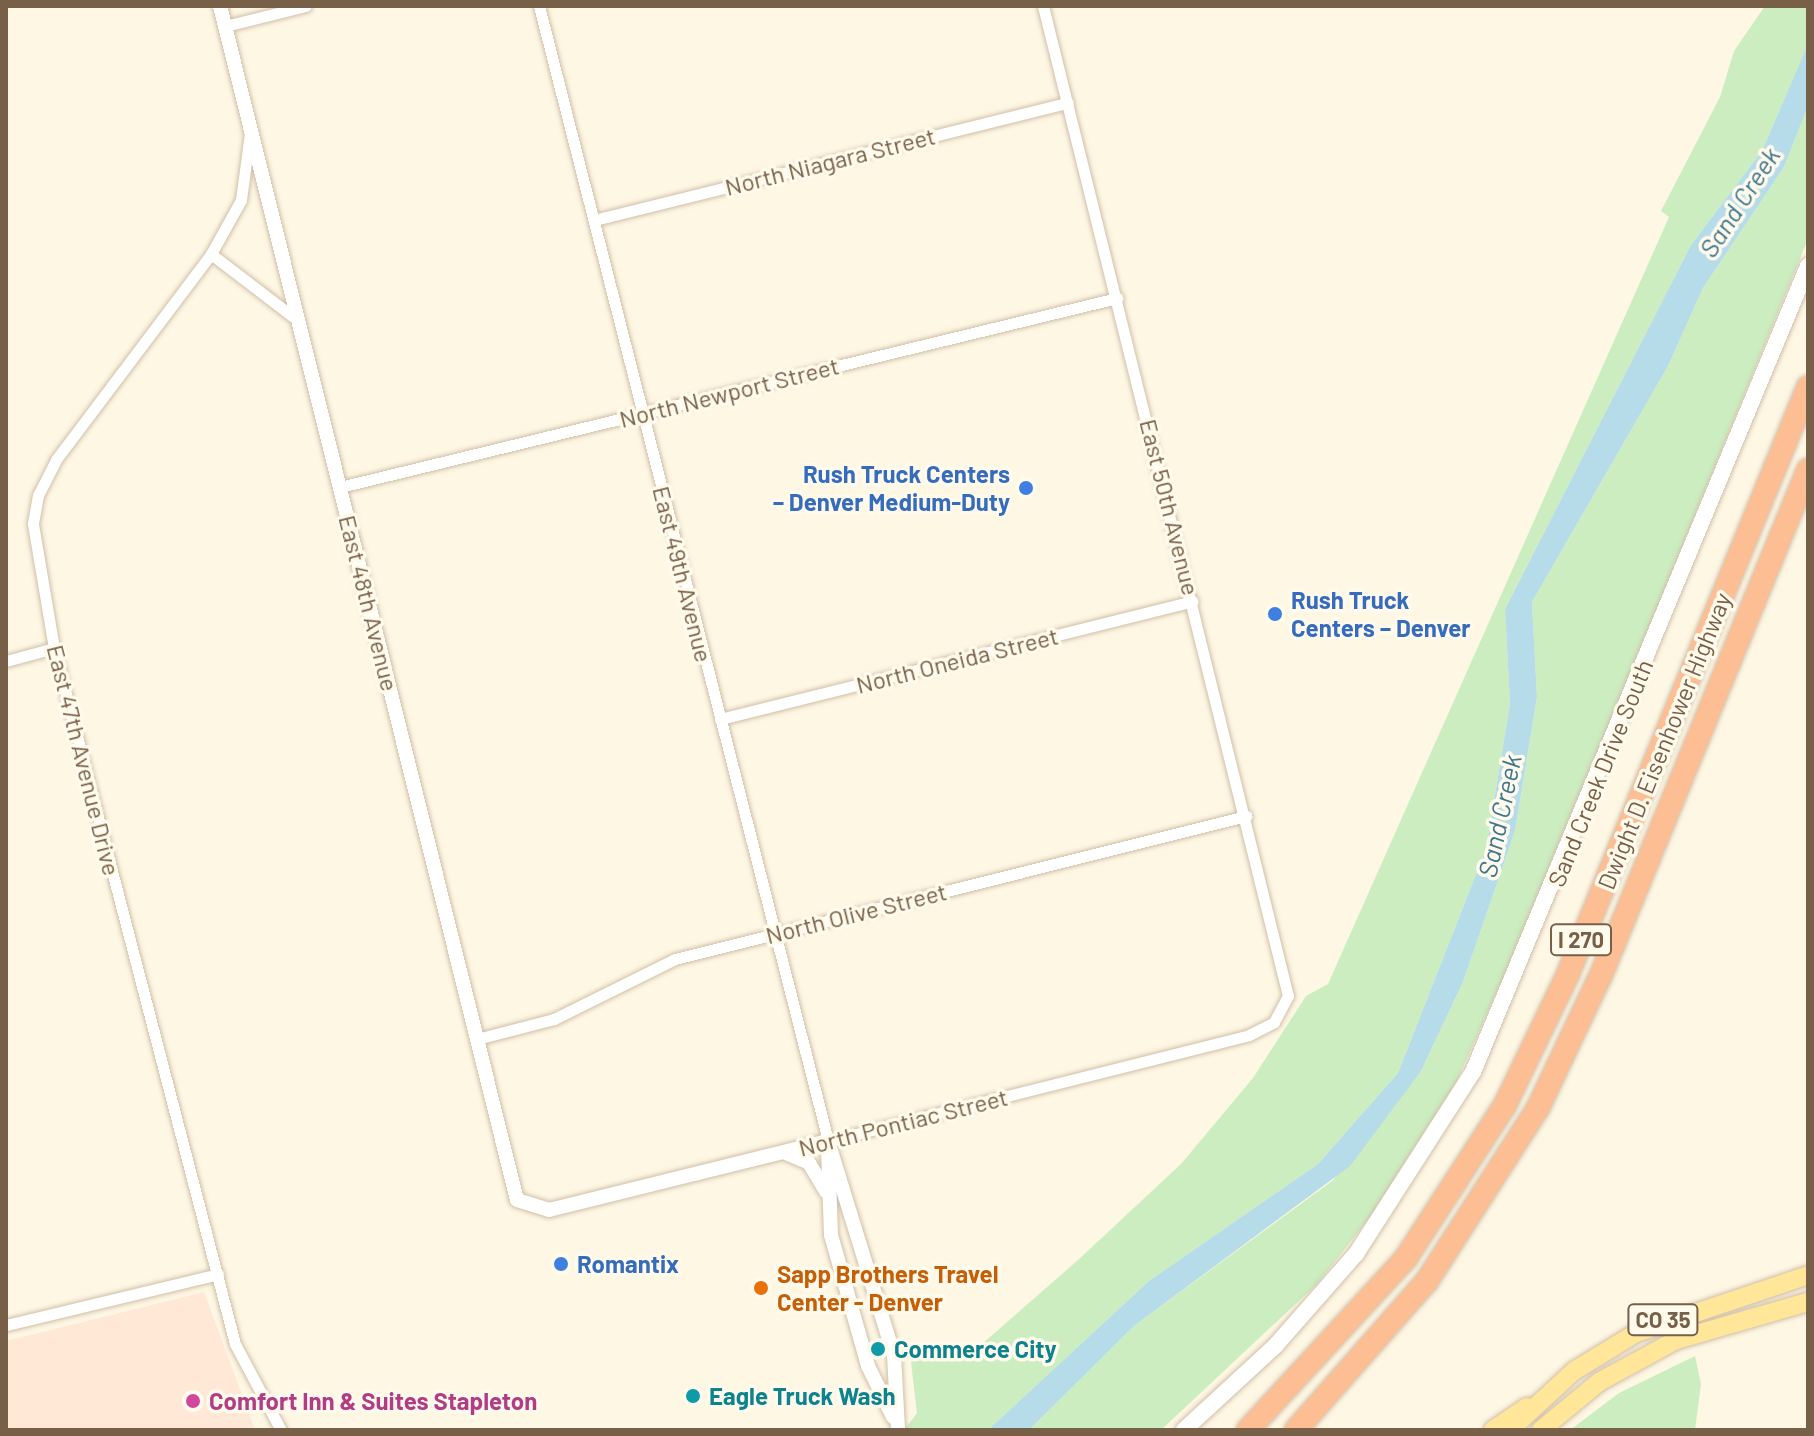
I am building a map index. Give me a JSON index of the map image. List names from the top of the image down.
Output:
{
  "streets": {
    "highway": ["Dwight D. Eisenhower Highway", "I 270"],
    "main road": ["Sand Creek Drive South", "CO 35"],
    "street": [
      "North Niagara Street",
      "North Newport Street",
      "East 50th Avenue",
      "East 49th Avenue",
      "East 48th Avenue",
      "North Oneida Street",
      "East 47th Avenue Drive",
      "North Olive Street",
      "North Pontiac Street"
    ]
  },
  "crossings": [
    ["North Niagara Street", "East 50th Avenue"],
    ["North Niagara Street", "East 49th Avenue"],
    ["North Newport Street", "East 50th Avenue"],
    ["North Newport Street", "East 49th Avenue"],
    ["North Newport Street", "East 48th Avenue"],
    ["East 50th Avenue", "North Oneida Street"],
    ["East 50th Avenue", "North Olive Street"],
    ["East 50th Avenue", "North Pontiac Street"],
    ["East 49th Avenue", "North Oneida Street"],
    ["East 49th Avenue", "North Olive Street"],
    ["East 49th Avenue", "North Pontiac Street"],
    ["East 48th Avenue", "East 47th Avenue Drive"],
    ["East 48th Avenue", "North Olive Street"],
    ["East 48th Avenue", "North Pontiac Street"]
  ],
  "water": ["Sand Creek"],
  "places": [
    "Rush Truck Centers – Denver Medium-Duty",
    "Rush Truck Centers – Denver",
    "Romantix",
    "Sapp Brothers Travel Center - Denver",
    "Commerce City",
    "Eagle Truck Wash",
    "Comfort Inn & Suites Stapleton"
  ]
}
